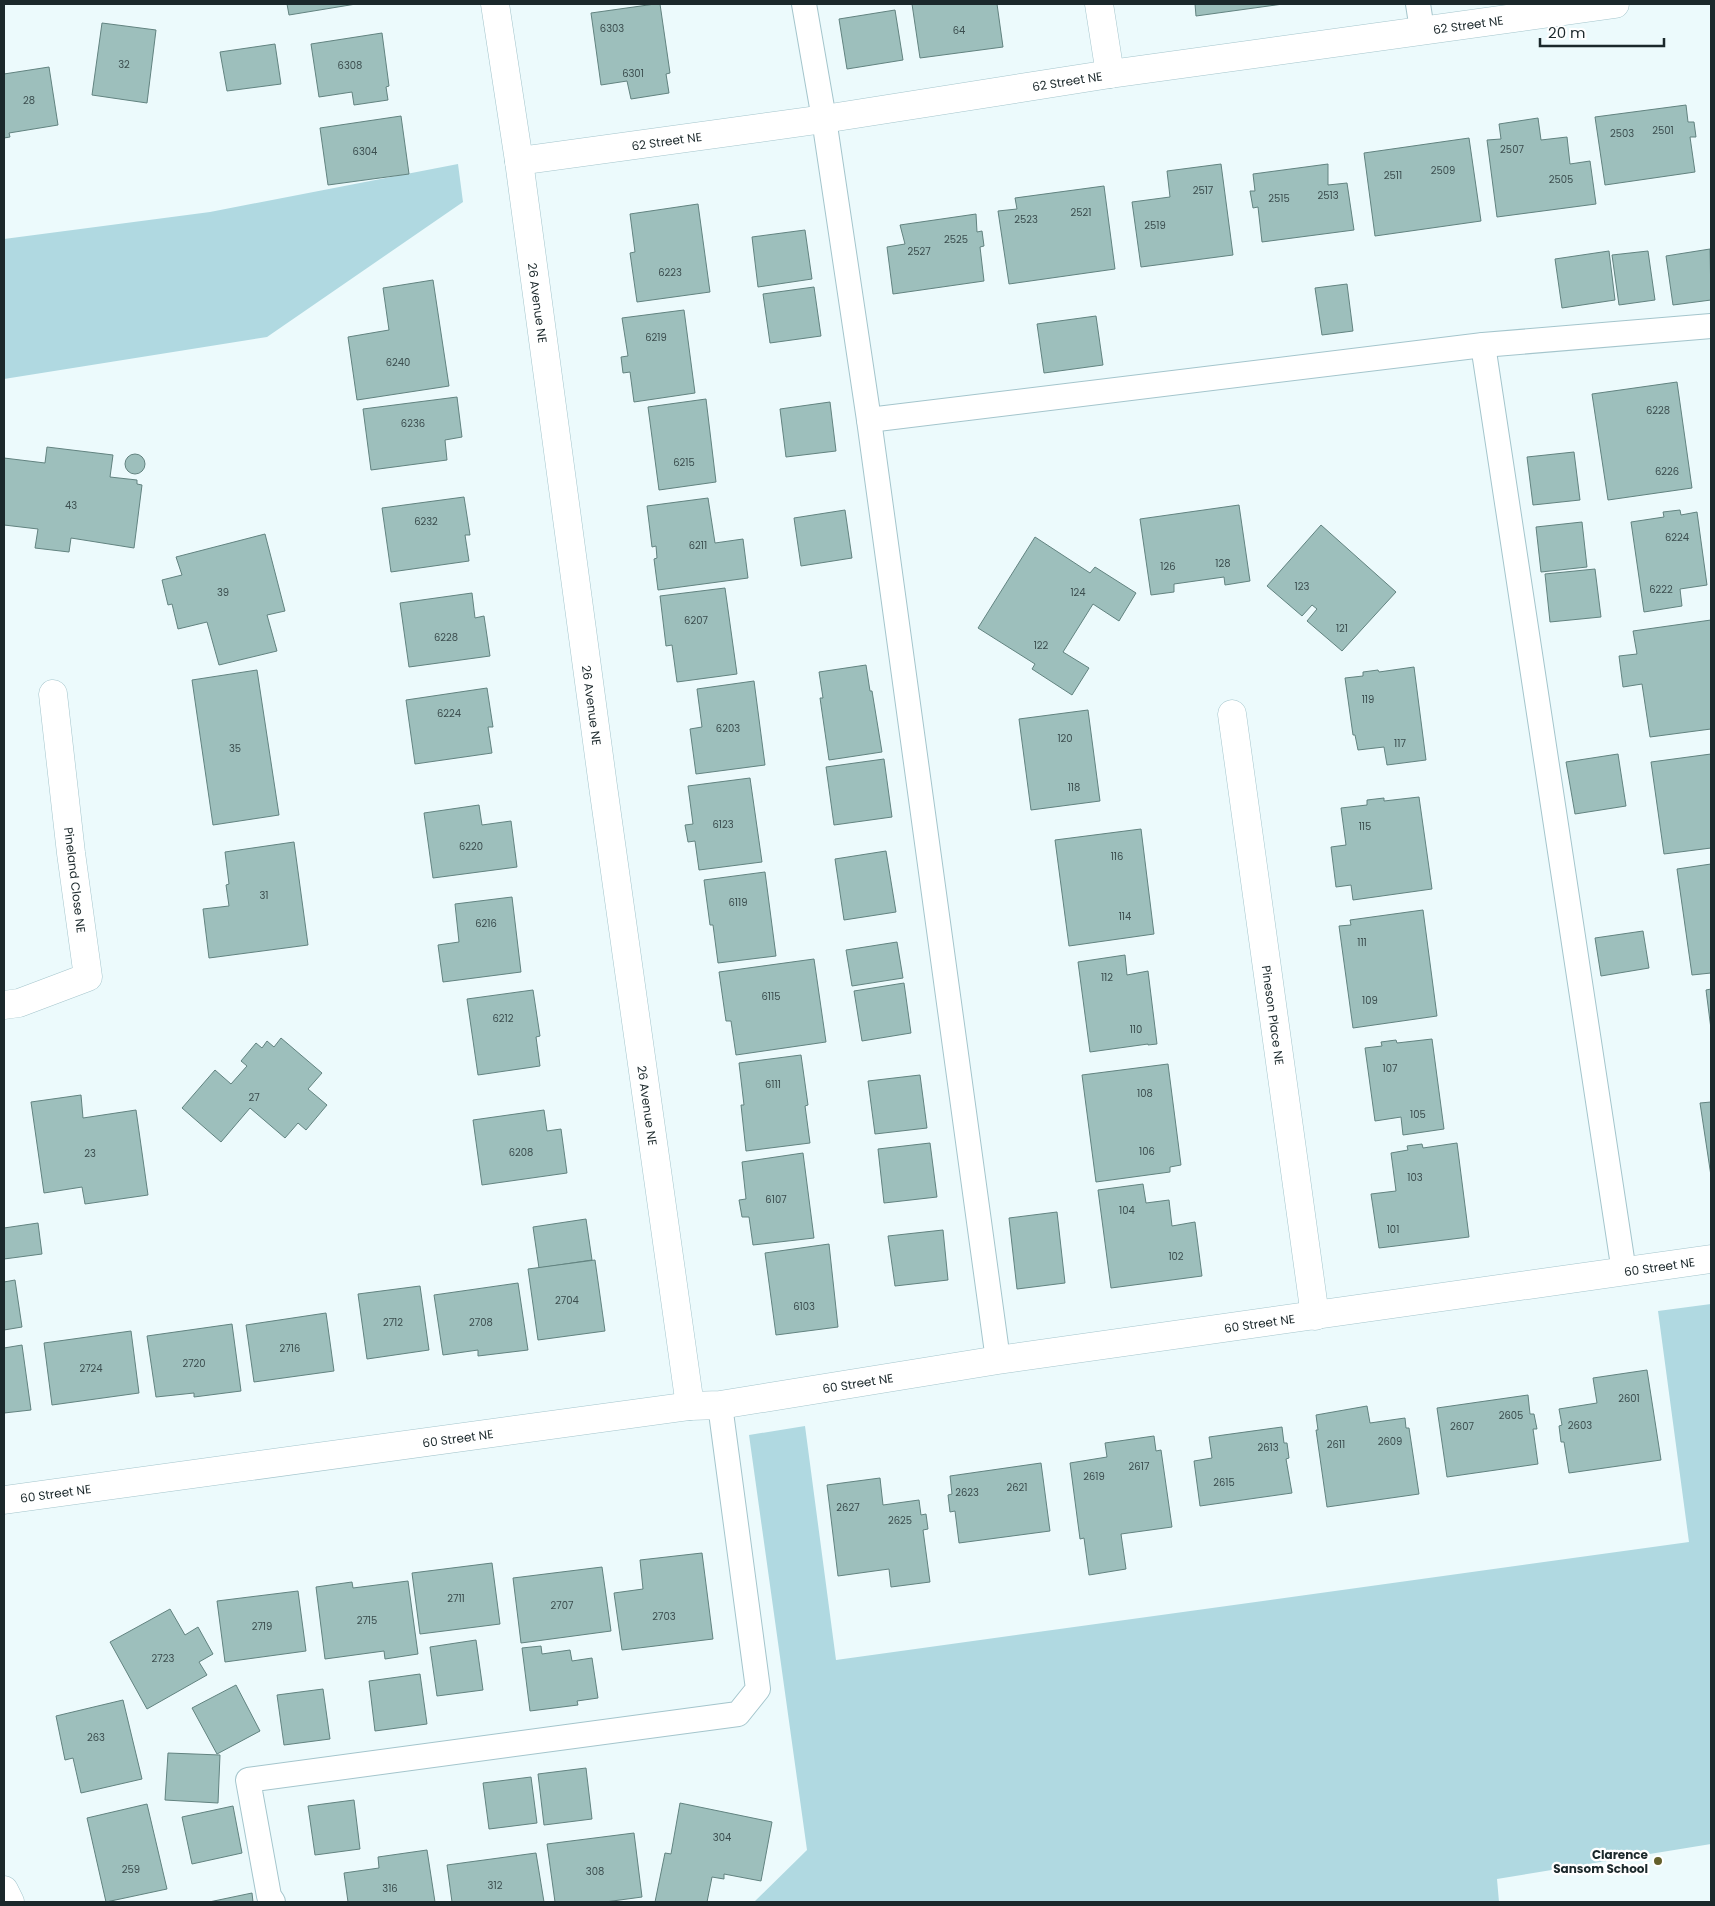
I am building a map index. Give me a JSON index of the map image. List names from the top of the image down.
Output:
{
  "streets": {
    "street": [
      "62 Street NE",
      "26 Avenue NE",
      "Pineland Close NE",
      "Pineson Place NE",
      "60 Street NE"
    ]
  },
  "crossings": [
    ["62 Street NE", "26 Avenue NE"],
    ["26 Avenue NE", "60 Street NE"],
    ["Pineson Place NE", "60 Street NE"]
  ],
  "places": ["Clarence Sansom School"],
  "house_numbers": [
    "6303",
    "64",
    "32",
    "6308",
    "6301",
    "28",
    "2501",
    "2503",
    "2507",
    "6304",
    "2509",
    "2511",
    "2505",
    "2517",
    "2513",
    "2515",
    "2521",
    "2523",
    "2519",
    "2525",
    "2527",
    "6223",
    "6219",
    "6240",
    "6228",
    "6236",
    "6215",
    "6226",
    "43",
    "6232",
    "6224",
    "6211",
    "128",
    "126",
    "123",
    "6222",
    "39",
    "124",
    "6207",
    "121",
    "6228",
    "122",
    "119",
    "6224",
    "6203",
    "120",
    "117",
    "35",
    "118",
    "6123",
    "115",
    "6220",
    "116",
    "31",
    "6119",
    "114",
    "6216",
    "111",
    "112",
    "6115",
    "109",
    "6212",
    "110",
    "107",
    "6111",
    "108",
    "27",
    "105",
    "106",
    "6208",
    "23",
    "103",
    "6107",
    "104",
    "101",
    "102",
    "2704",
    "6103",
    "2712",
    "2708",
    "2716",
    "2720",
    "2724",
    "2601",
    "2605",
    "2603",
    "2607",
    "2609",
    "2611",
    "2613",
    "2617",
    "2619",
    "2615",
    "2621",
    "2623",
    "2627",
    "2625",
    "2711",
    "2707",
    "2703",
    "2715",
    "2719",
    "2723",
    "263",
    "304",
    "259",
    "308",
    "312",
    "316"
  ],
  "scale_bar": "20 m"
}
